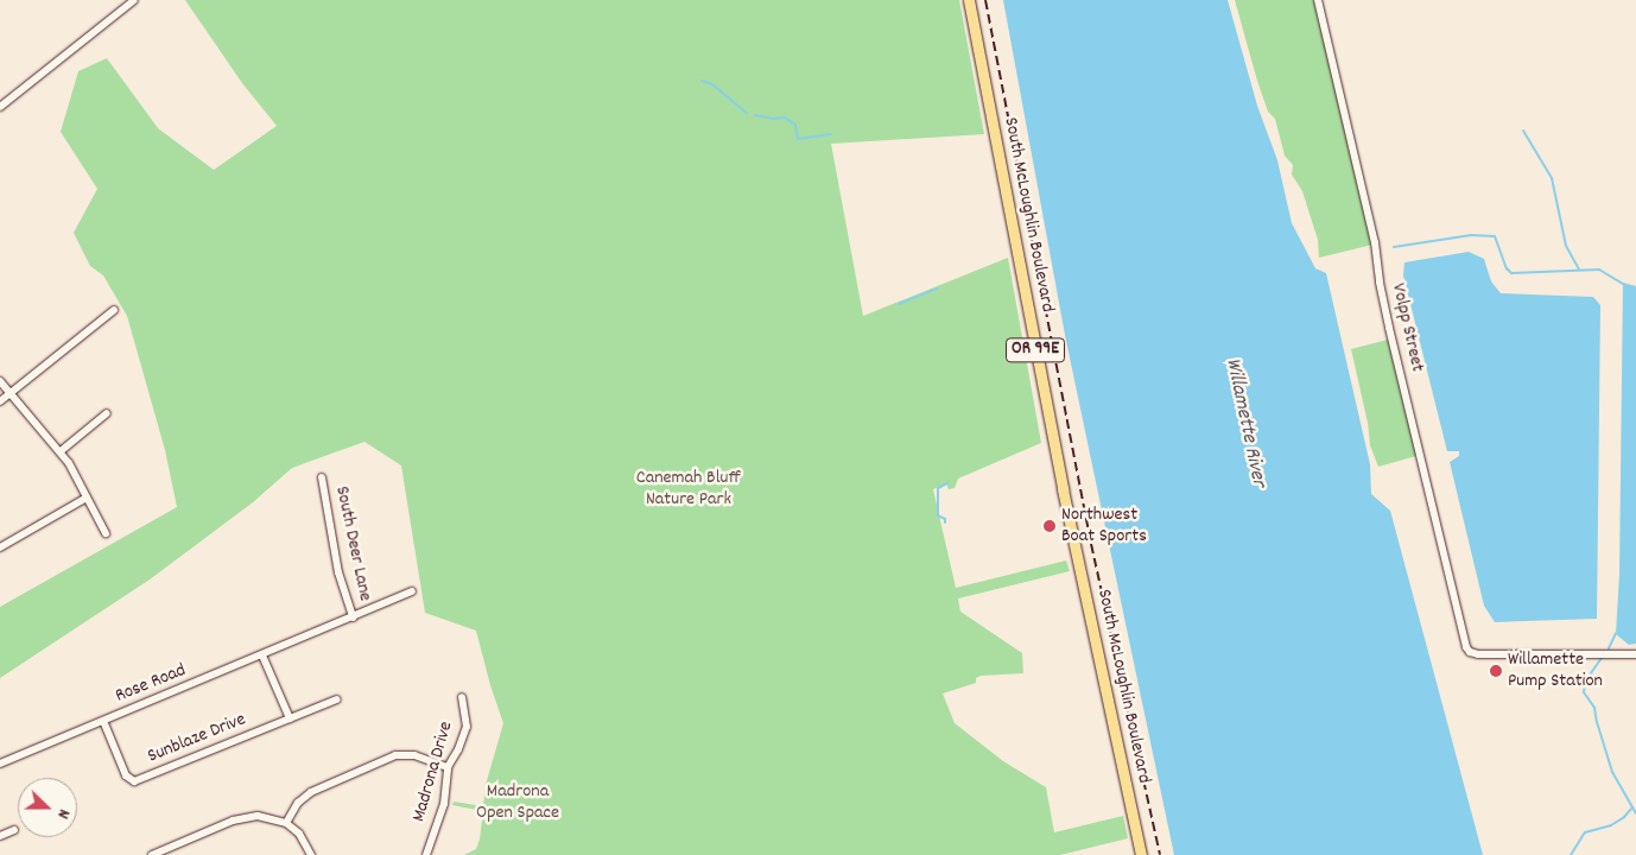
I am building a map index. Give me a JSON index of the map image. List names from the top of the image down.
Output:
{
  "streets": {
    "highway": ["South McLoughlin Boulevard", "OR 99E"],
    "street": [
      "Volpp Street",
      "South Deer Lane",
      "Rose Road",
      "Sunblaze Drive",
      "Madrona Drive"
    ]
  },
  "crossings": [
    ["South Deer Lane", "Rose Road"],
    ["Rose Road", "Sunblaze Drive"]
  ],
  "water": ["Willamette River"],
  "parks": ["Canemah Bluff Nature Park", "Madrona Open Space"],
  "places": ["Northwest Boat Sports", "Willamette Pump Station"],
  "north": "right"
}
